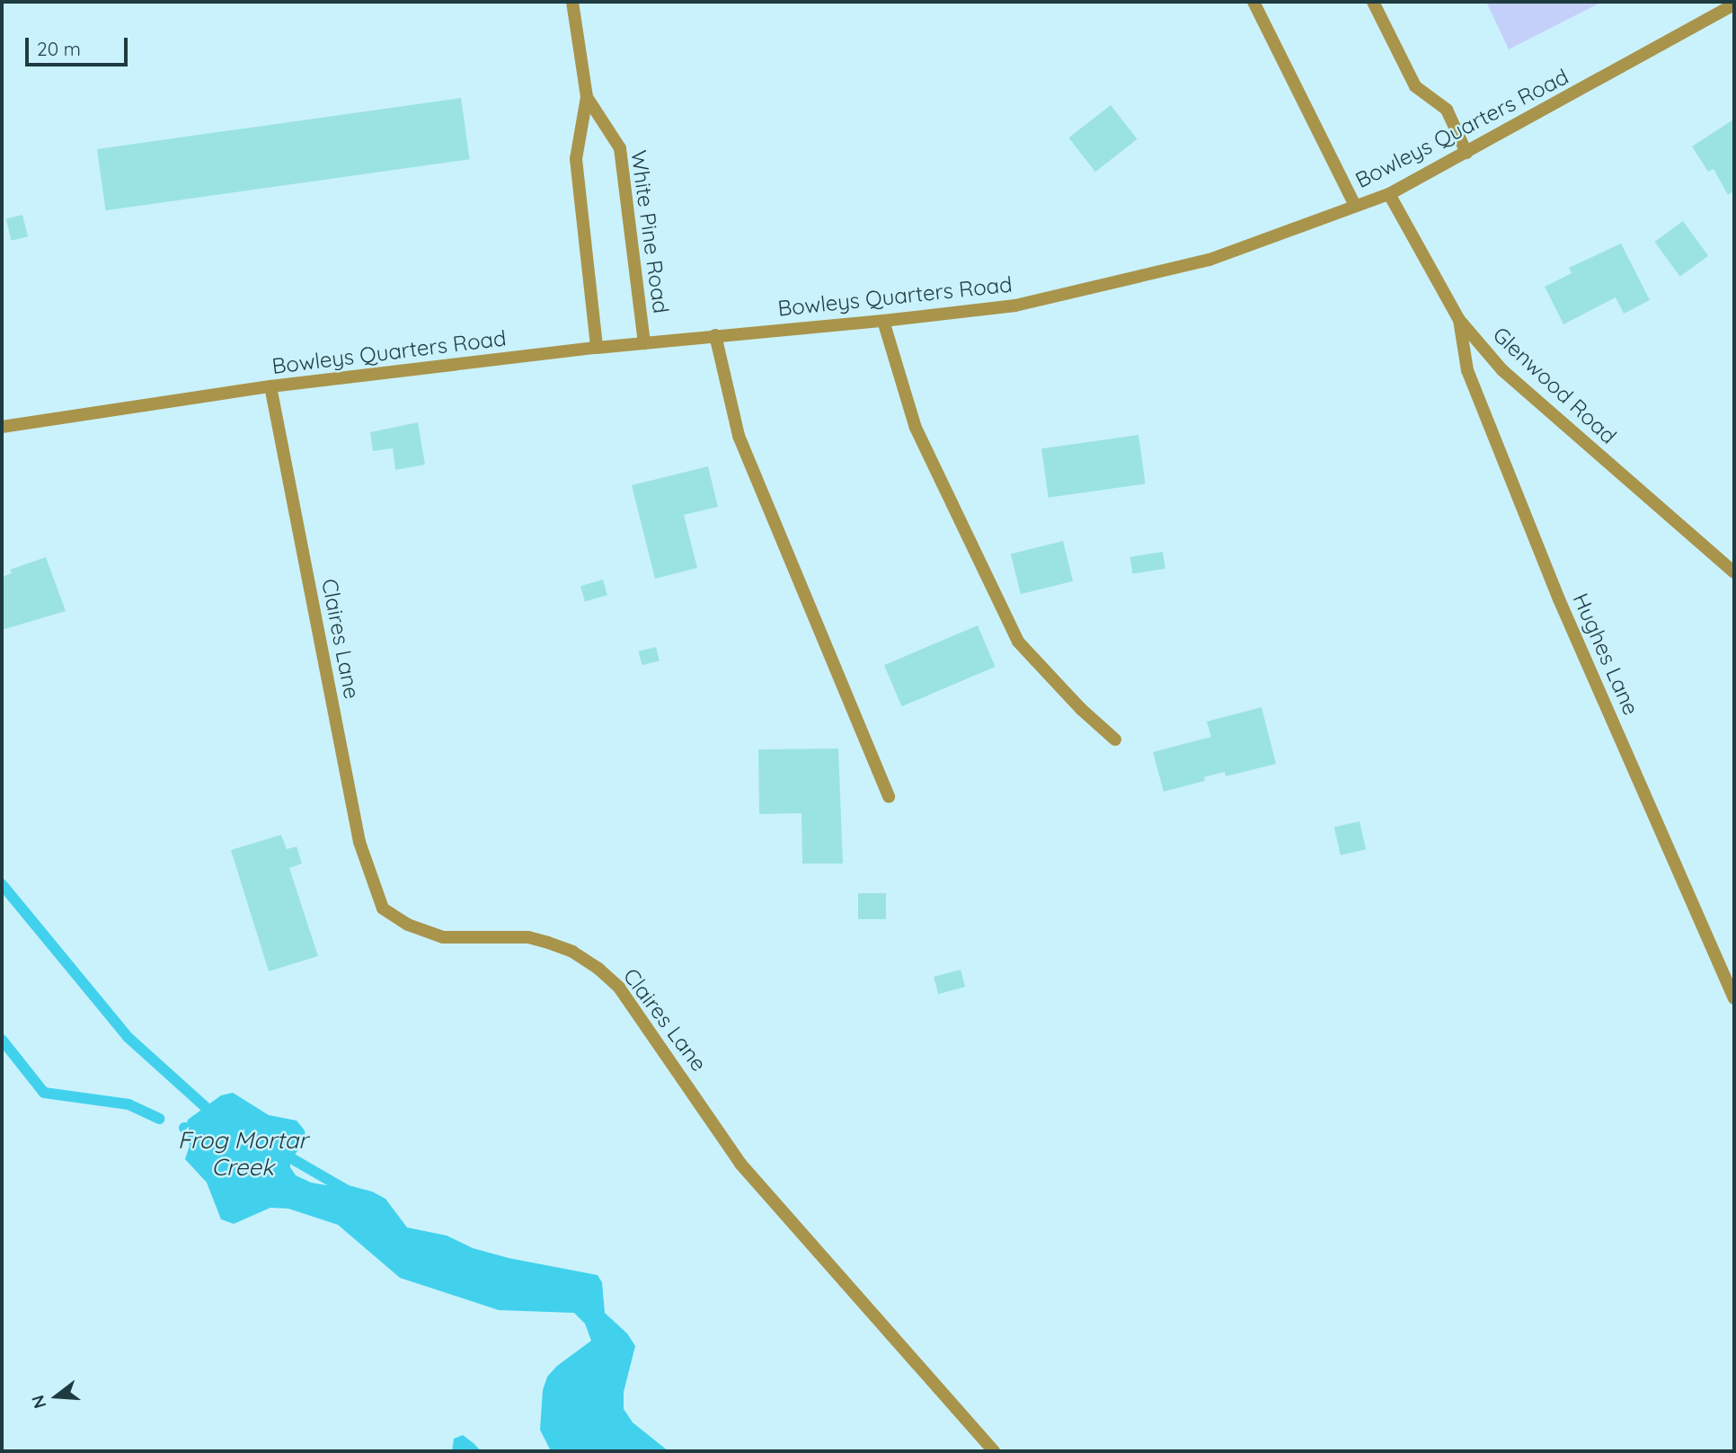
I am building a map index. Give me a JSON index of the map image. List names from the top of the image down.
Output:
{
  "streets": {
    "street": [
      "Bowleys Quarters Road",
      "White Pine Road",
      "Glenwood Road",
      "Claires Lane",
      "Hughes Lane"
    ]
  },
  "crossings": [
    ["Bowleys Quarters Road", "White Pine Road"],
    ["Bowleys Quarters Road", "Glenwood Road"],
    ["Bowleys Quarters Road", "Claires Lane"],
    ["Glenwood Road", "Hughes Lane"]
  ],
  "water": ["Frog Mortar Creek"],
  "scale_bar": "20 m",
  "north": "left"
}
